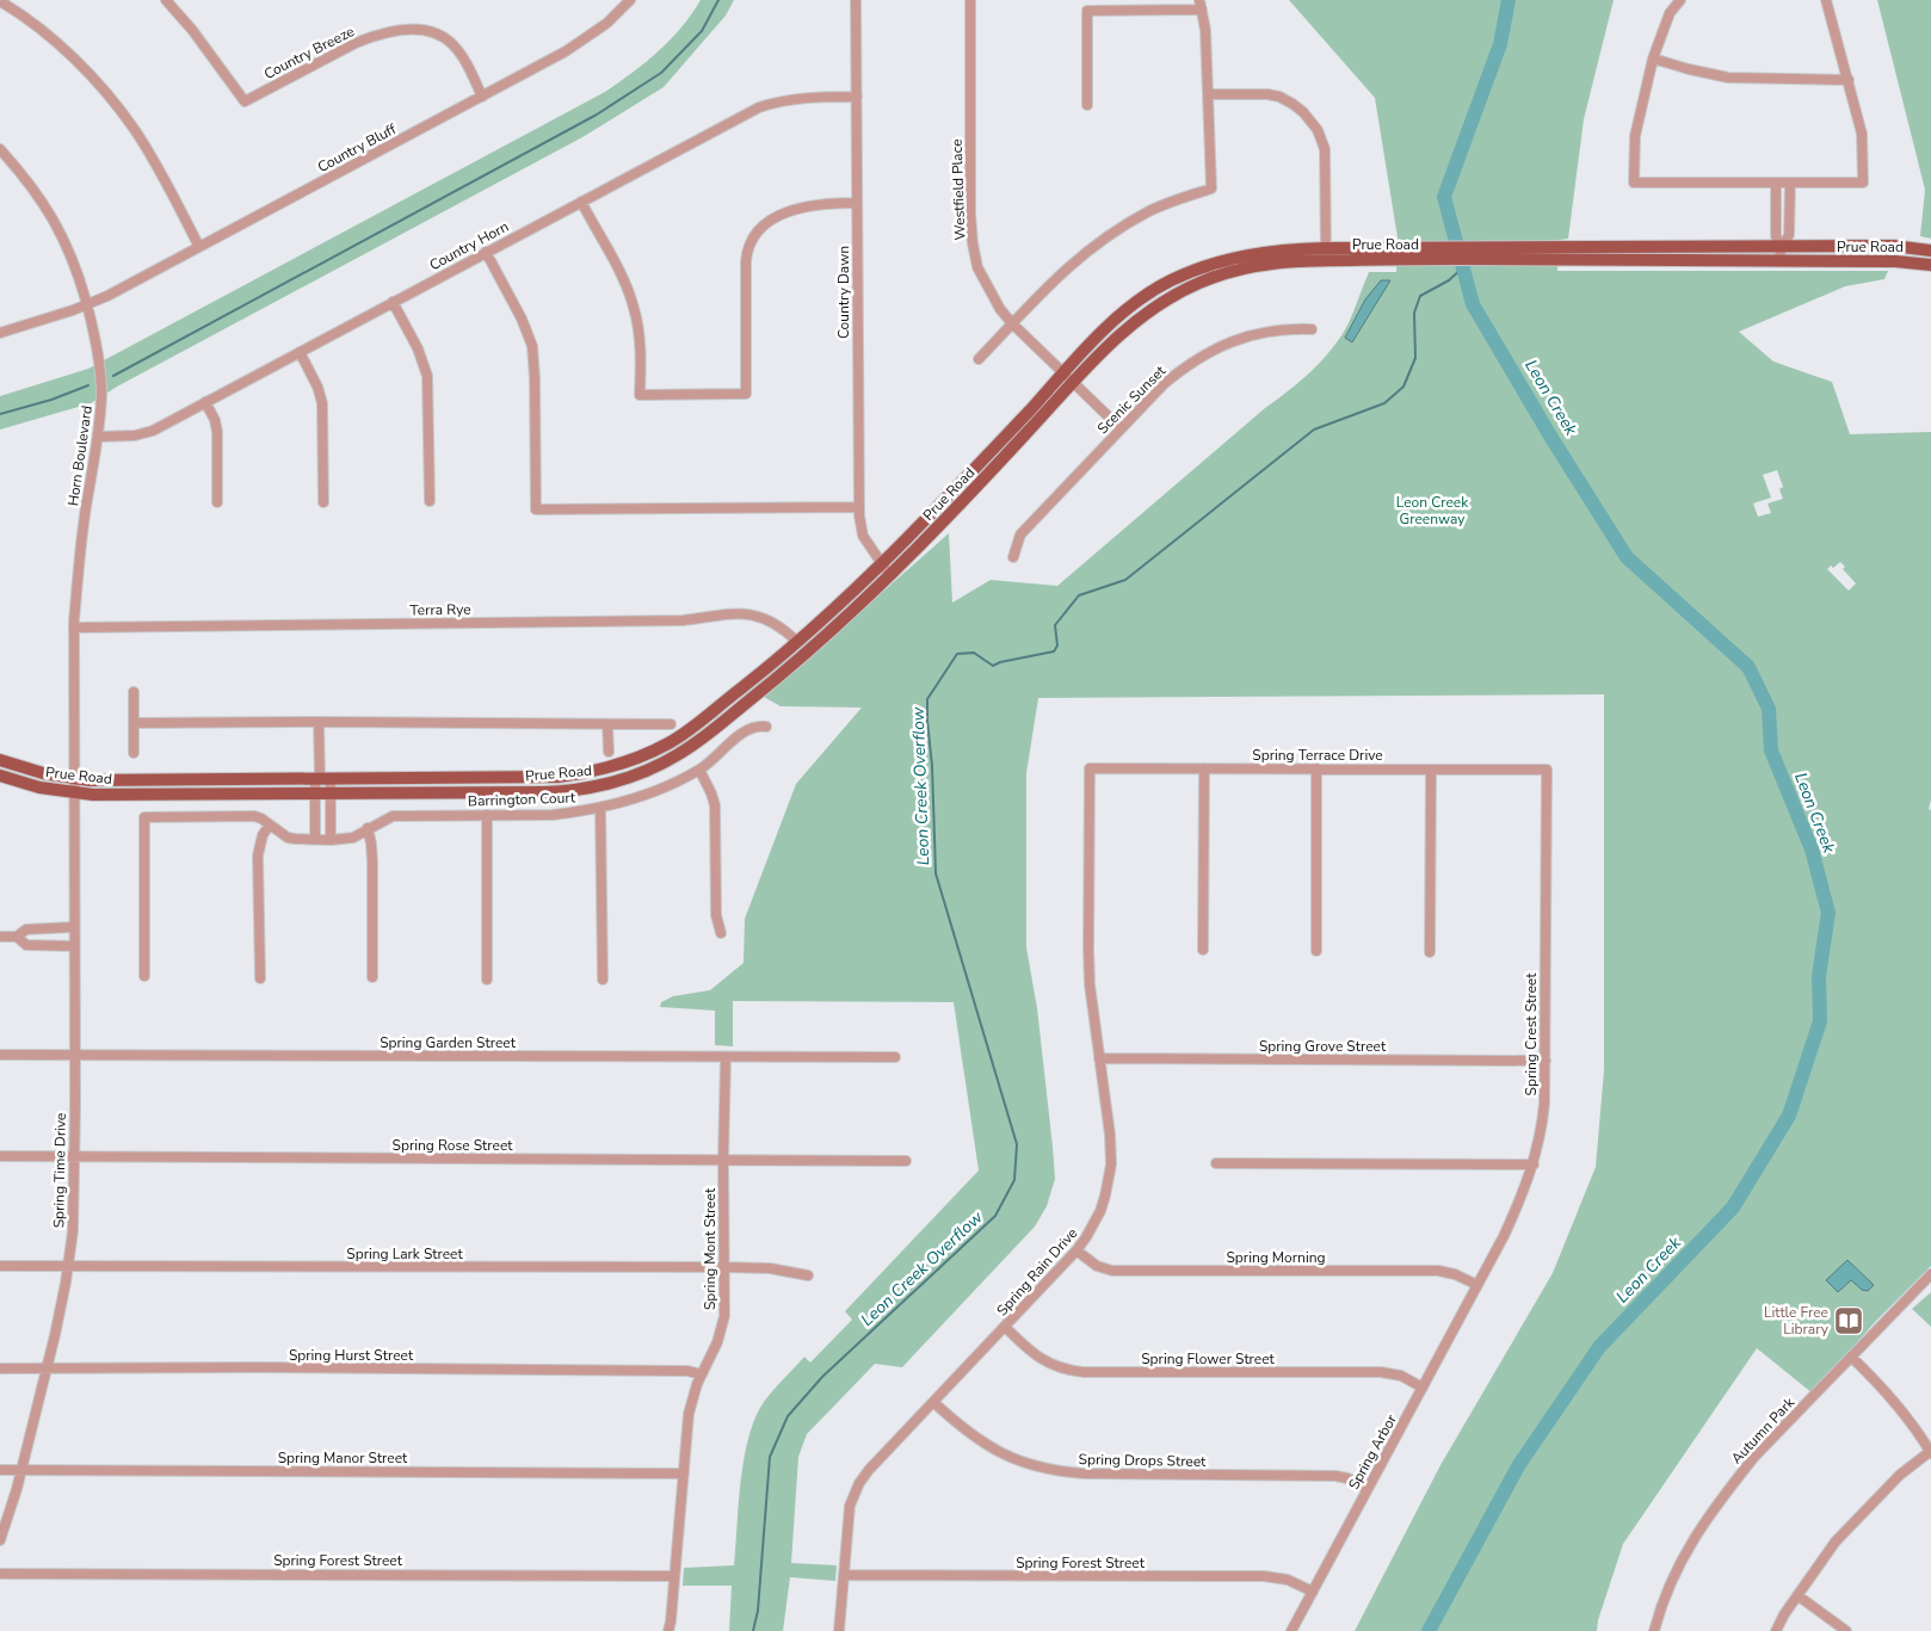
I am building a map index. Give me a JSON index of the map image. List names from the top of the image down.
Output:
{
  "streets": {
    "main road": ["Prue Road"],
    "street": [
      "Country Breeze",
      "Country Bluff",
      "Westfield Place",
      "Country Horn",
      "Country Dawn",
      "Scenic Sunset",
      "Horn Boulevard",
      "Terra Rye",
      "Spring Terrace Drive",
      "Barrington Court",
      "Spring Crest Street",
      "Spring Garden Street",
      "Spring Grove Street",
      "Spring Rose Street",
      "Spring Time Drive",
      "Spring Mont Street",
      "Spring Lark Street",
      "Spring Morning",
      "Spring Rain Drive",
      "Spring Hurst Street",
      "Spring Flower Street",
      "Autumn Park",
      "Spring Arbor",
      "Spring Manor Street",
      "Spring Drops Street",
      "Spring Forest Street"
    ]
  },
  "crossings": [
    ["Country Breeze", "Country Bluff"],
    ["Country Bluff", "Horn Boulevard"],
    ["Westfield Place", "Prue Road"],
    ["Westfield Place", "Scenic Sunset"],
    ["Prue Road", "Country Dawn"],
    ["Prue Road", "Horn Boulevard"],
    ["Prue Road", "Terra Rye"],
    ["Prue Road", "Spring Time Drive"],
    ["Country Horn", "Country Dawn"],
    ["Country Horn", "Horn Boulevard"],
    ["Horn Boulevard", "Terra Rye"],
    ["Horn Boulevard", "Spring Time Drive"],
    ["Spring Terrace Drive", "Spring Crest Street"],
    ["Spring Terrace Drive", "Spring Rain Drive"],
    ["Spring Crest Street", "Spring Grove Street"],
    ["Spring Crest Street", "Spring Morning"],
    ["Spring Crest Street", "Spring Arbor"],
    ["Spring Garden Street", "Spring Time Drive"],
    ["Spring Garden Street", "Spring Mont Street"],
    ["Spring Grove Street", "Spring Rain Drive"],
    ["Spring Rose Street", "Spring Time Drive"],
    ["Spring Rose Street", "Spring Mont Street"],
    ["Spring Time Drive", "Spring Lark Street"],
    ["Spring Time Drive", "Spring Hurst Street"],
    ["Spring Time Drive", "Spring Manor Street"],
    ["Spring Mont Street", "Spring Lark Street"],
    ["Spring Mont Street", "Spring Hurst Street"],
    ["Spring Mont Street", "Spring Manor Street"],
    ["Spring Mont Street", "Spring Forest Street"],
    ["Spring Morning", "Spring Rain Drive"],
    ["Spring Morning", "Spring Arbor"],
    ["Spring Rain Drive", "Spring Flower Street"],
    ["Spring Rain Drive", "Spring Drops Street"],
    ["Spring Rain Drive", "Spring Forest Street"],
    ["Spring Flower Street", "Spring Arbor"],
    ["Spring Arbor", "Spring Drops Street"],
    ["Spring Arbor", "Spring Forest Street"]
  ],
  "water": ["Leon Creek", "Leon Creek Overflow"],
  "parks": ["Leon Creek Greenway"],
  "places": {
    "library": ["Little Free Library"]
  }
}
